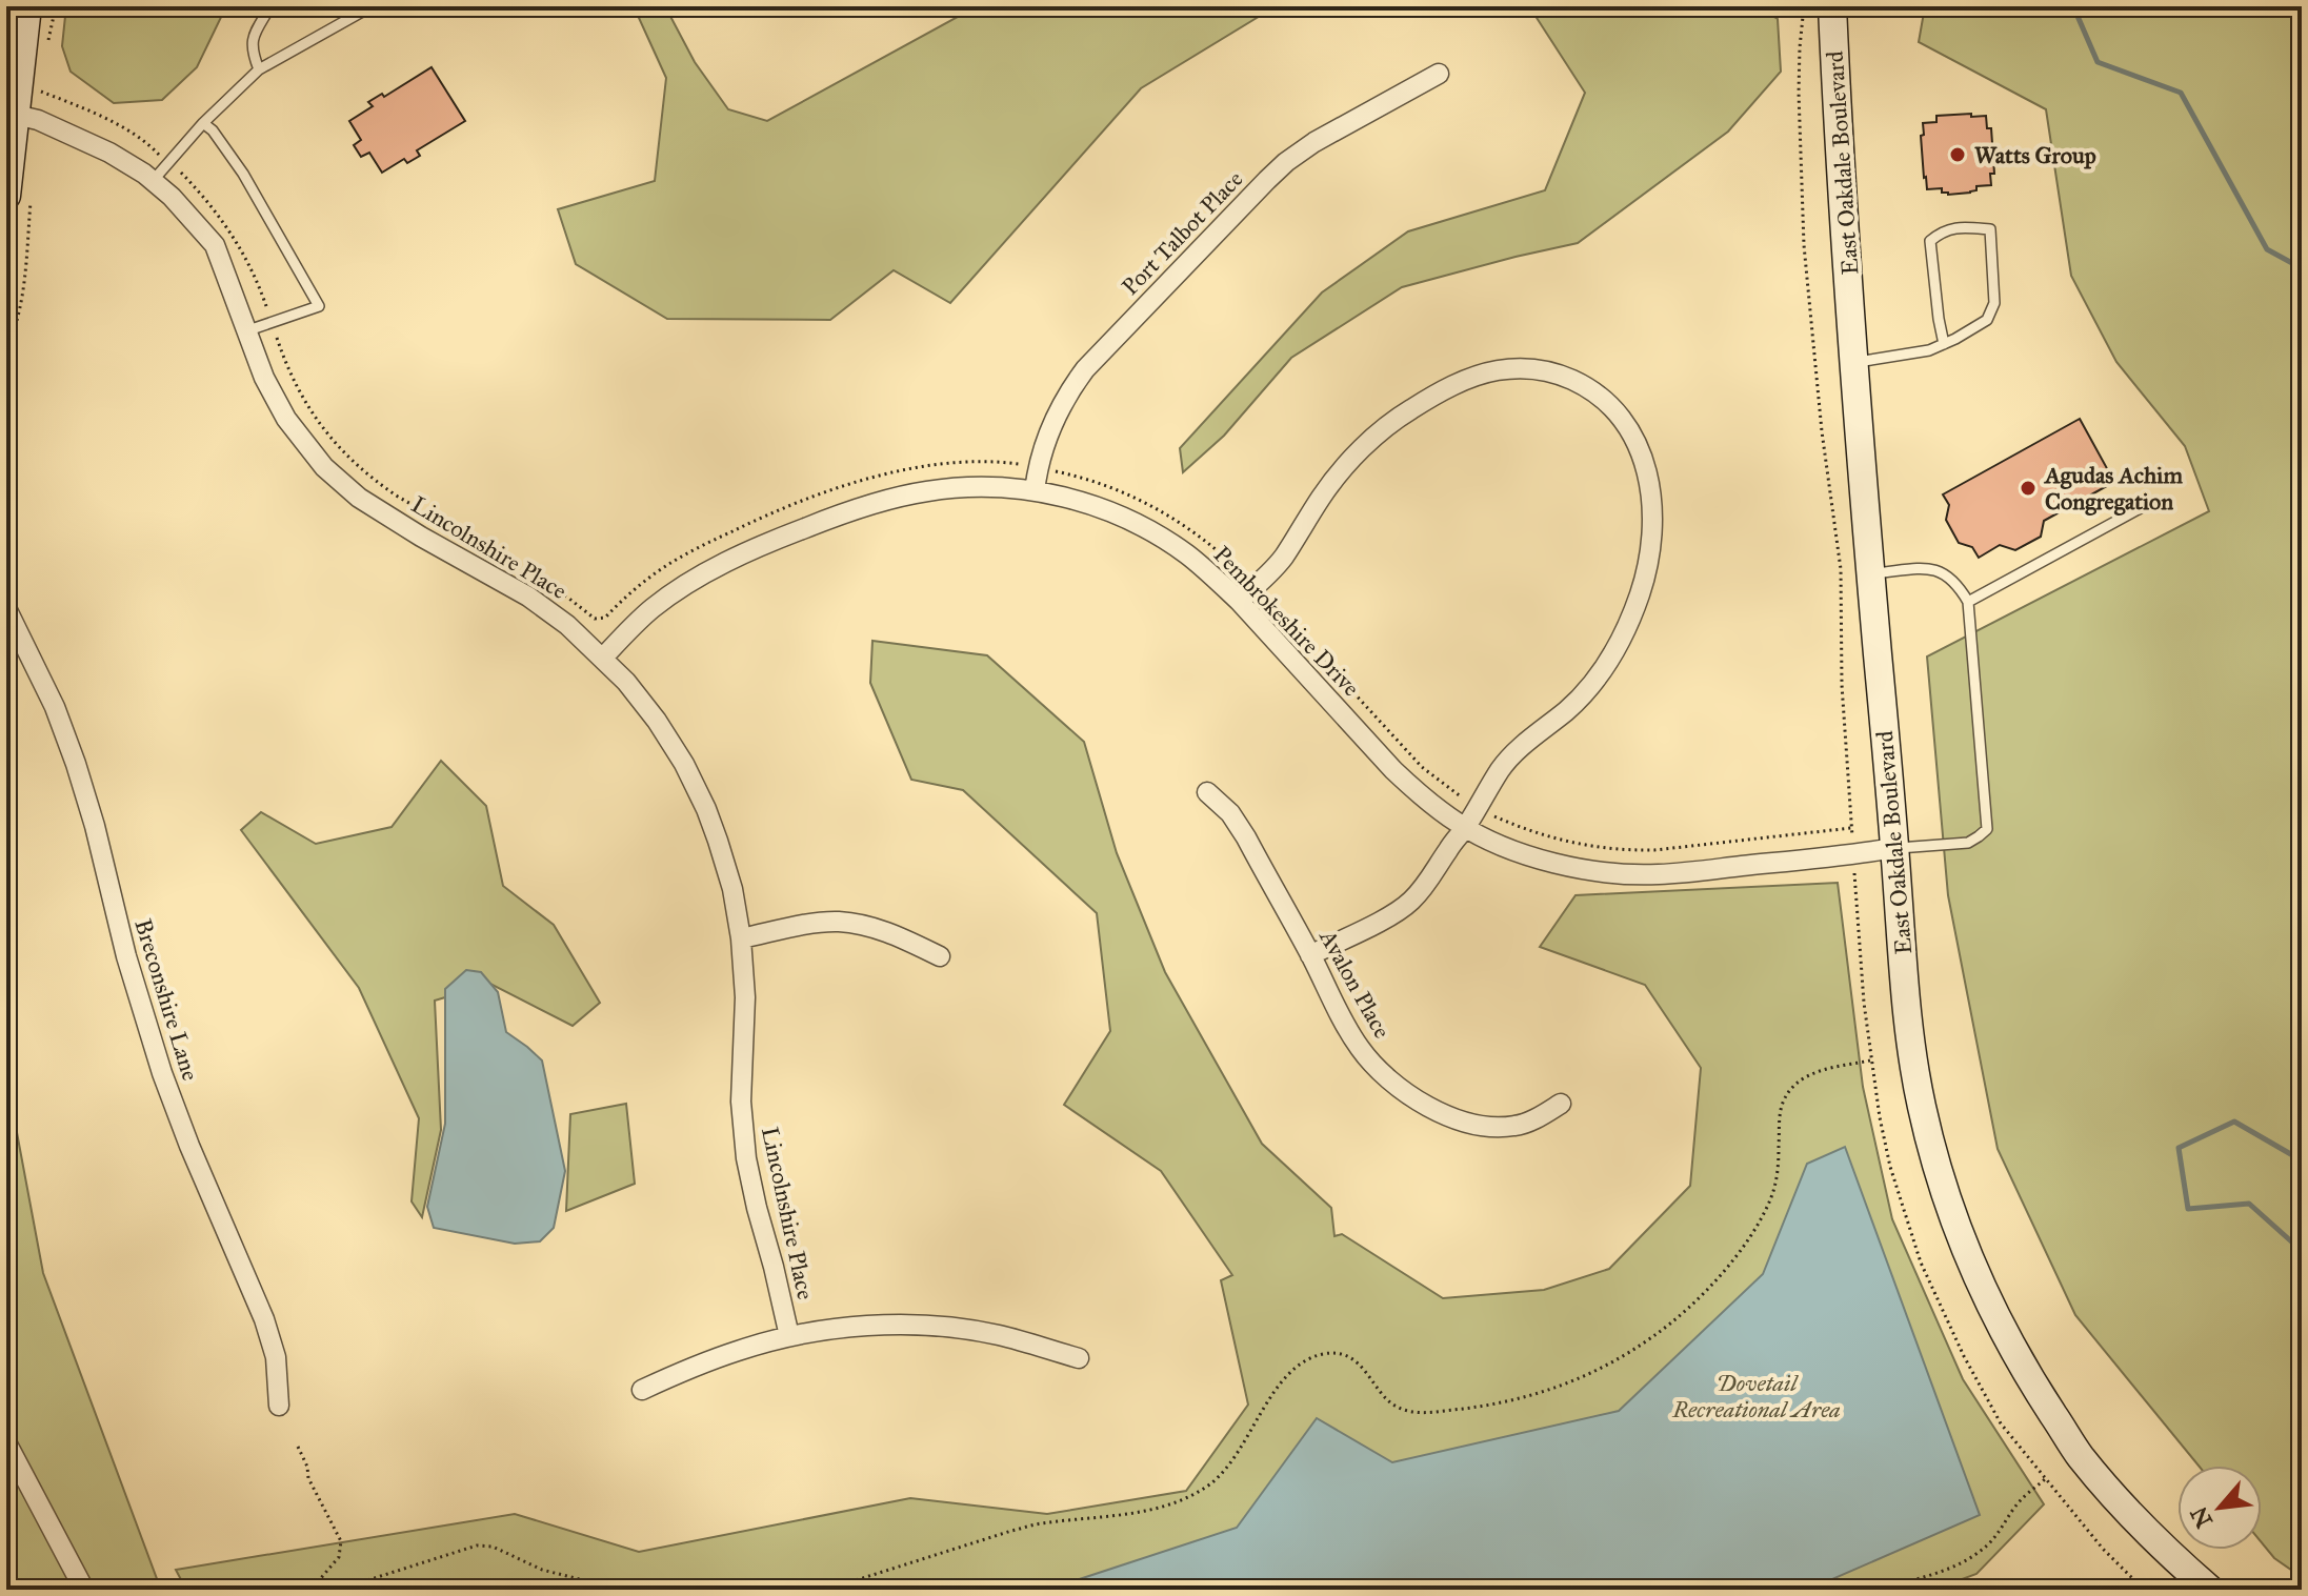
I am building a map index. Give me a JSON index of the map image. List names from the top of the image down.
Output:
{
  "streets": {
    "main road": ["East Oakdale Boulevard"],
    "street": [
      "Port Talbot Place",
      "Lincolnshire Place",
      "Pembrokeshire Drive",
      "Avalon Place",
      "Breconshire Lane"
    ]
  },
  "crossings": [
    ["East Oakdale Boulevard", "Pembrokeshire Drive"],
    ["Port Talbot Place", "Pembrokeshire Drive"],
    ["Lincolnshire Place", "Pembrokeshire Drive"]
  ],
  "parks": ["Dovetail Recreational Area"],
  "places": ["Watts Group", "Agudas Achim Congregation"],
  "north": "bottom left"
}
